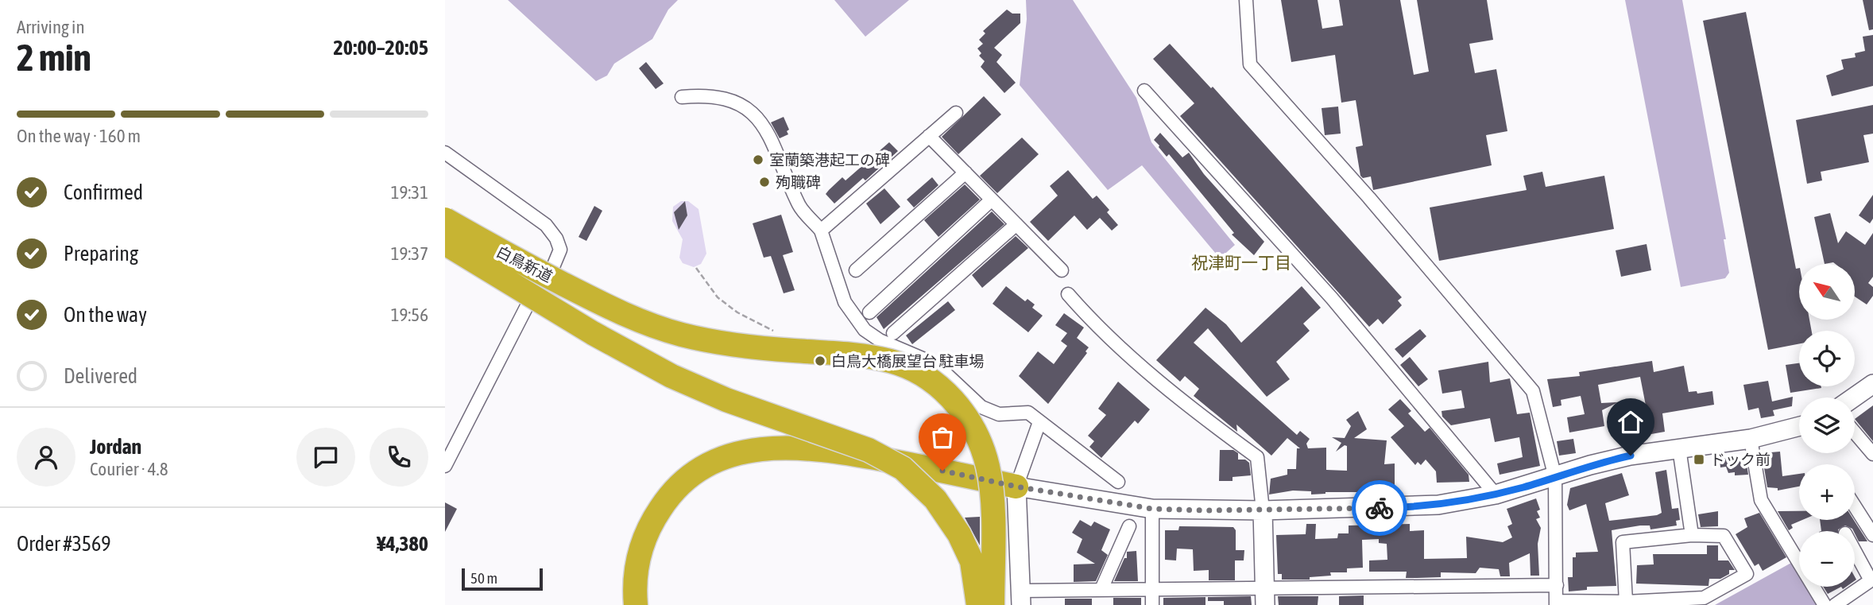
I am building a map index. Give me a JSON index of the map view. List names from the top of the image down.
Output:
{
  "streets": {
    "highway": ["白鳥新道"]
  },
  "districts": ["祝津町一丁目"],
  "places": {
    "other": ["室蘭築港起工の碑", "殉職碑", "白鳥大橋展望台 駐車場"],
    "transit": ["ドック前"]
  },
  "scale_bar": "50 m",
  "north": "top left",
  "page": {
    "heading": ["2 min", "Arriving in", "20:00–20:05"],
    "panel": [
      "Jordan",
      "Courier · 4.8",
      "Order #3569",
      "¥4,380"
    ],
    "bar": "On the way · 160 m",
    "list": [
      ["Confirmed", "19:31"],
      ["Preparing", "19:37"],
      ["On the way", "19:56"],
      "Delivered"
    ],
    "map_buttons": ["+", "−"],
    "scale": "50 m"
  }
}
